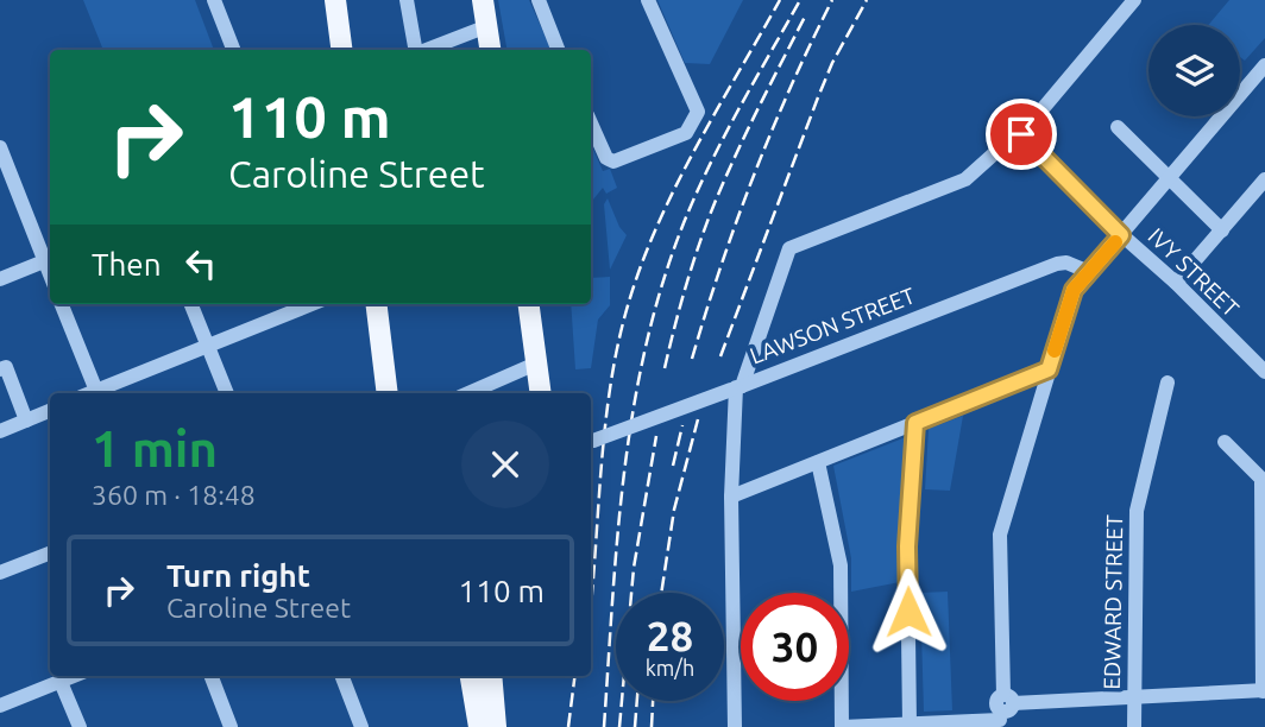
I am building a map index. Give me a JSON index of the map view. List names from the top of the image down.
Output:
{
  "streets": {
    "street": ["IVY STREET", "LAWSON STREET", "EDWARD STREET"]
  },
  "page": {
    "turn": ["110 m", "Caroline Street"],
    "then": "Then",
    "heading": ["1 min", "360 m · 18:48"],
    "list": [
      {
        "name": "Turn right",
        "note": "Caroline Street",
        "value": "110 m"
      }
    ],
    "speed": "28 km/h",
    "limit": "30"
  }
}
